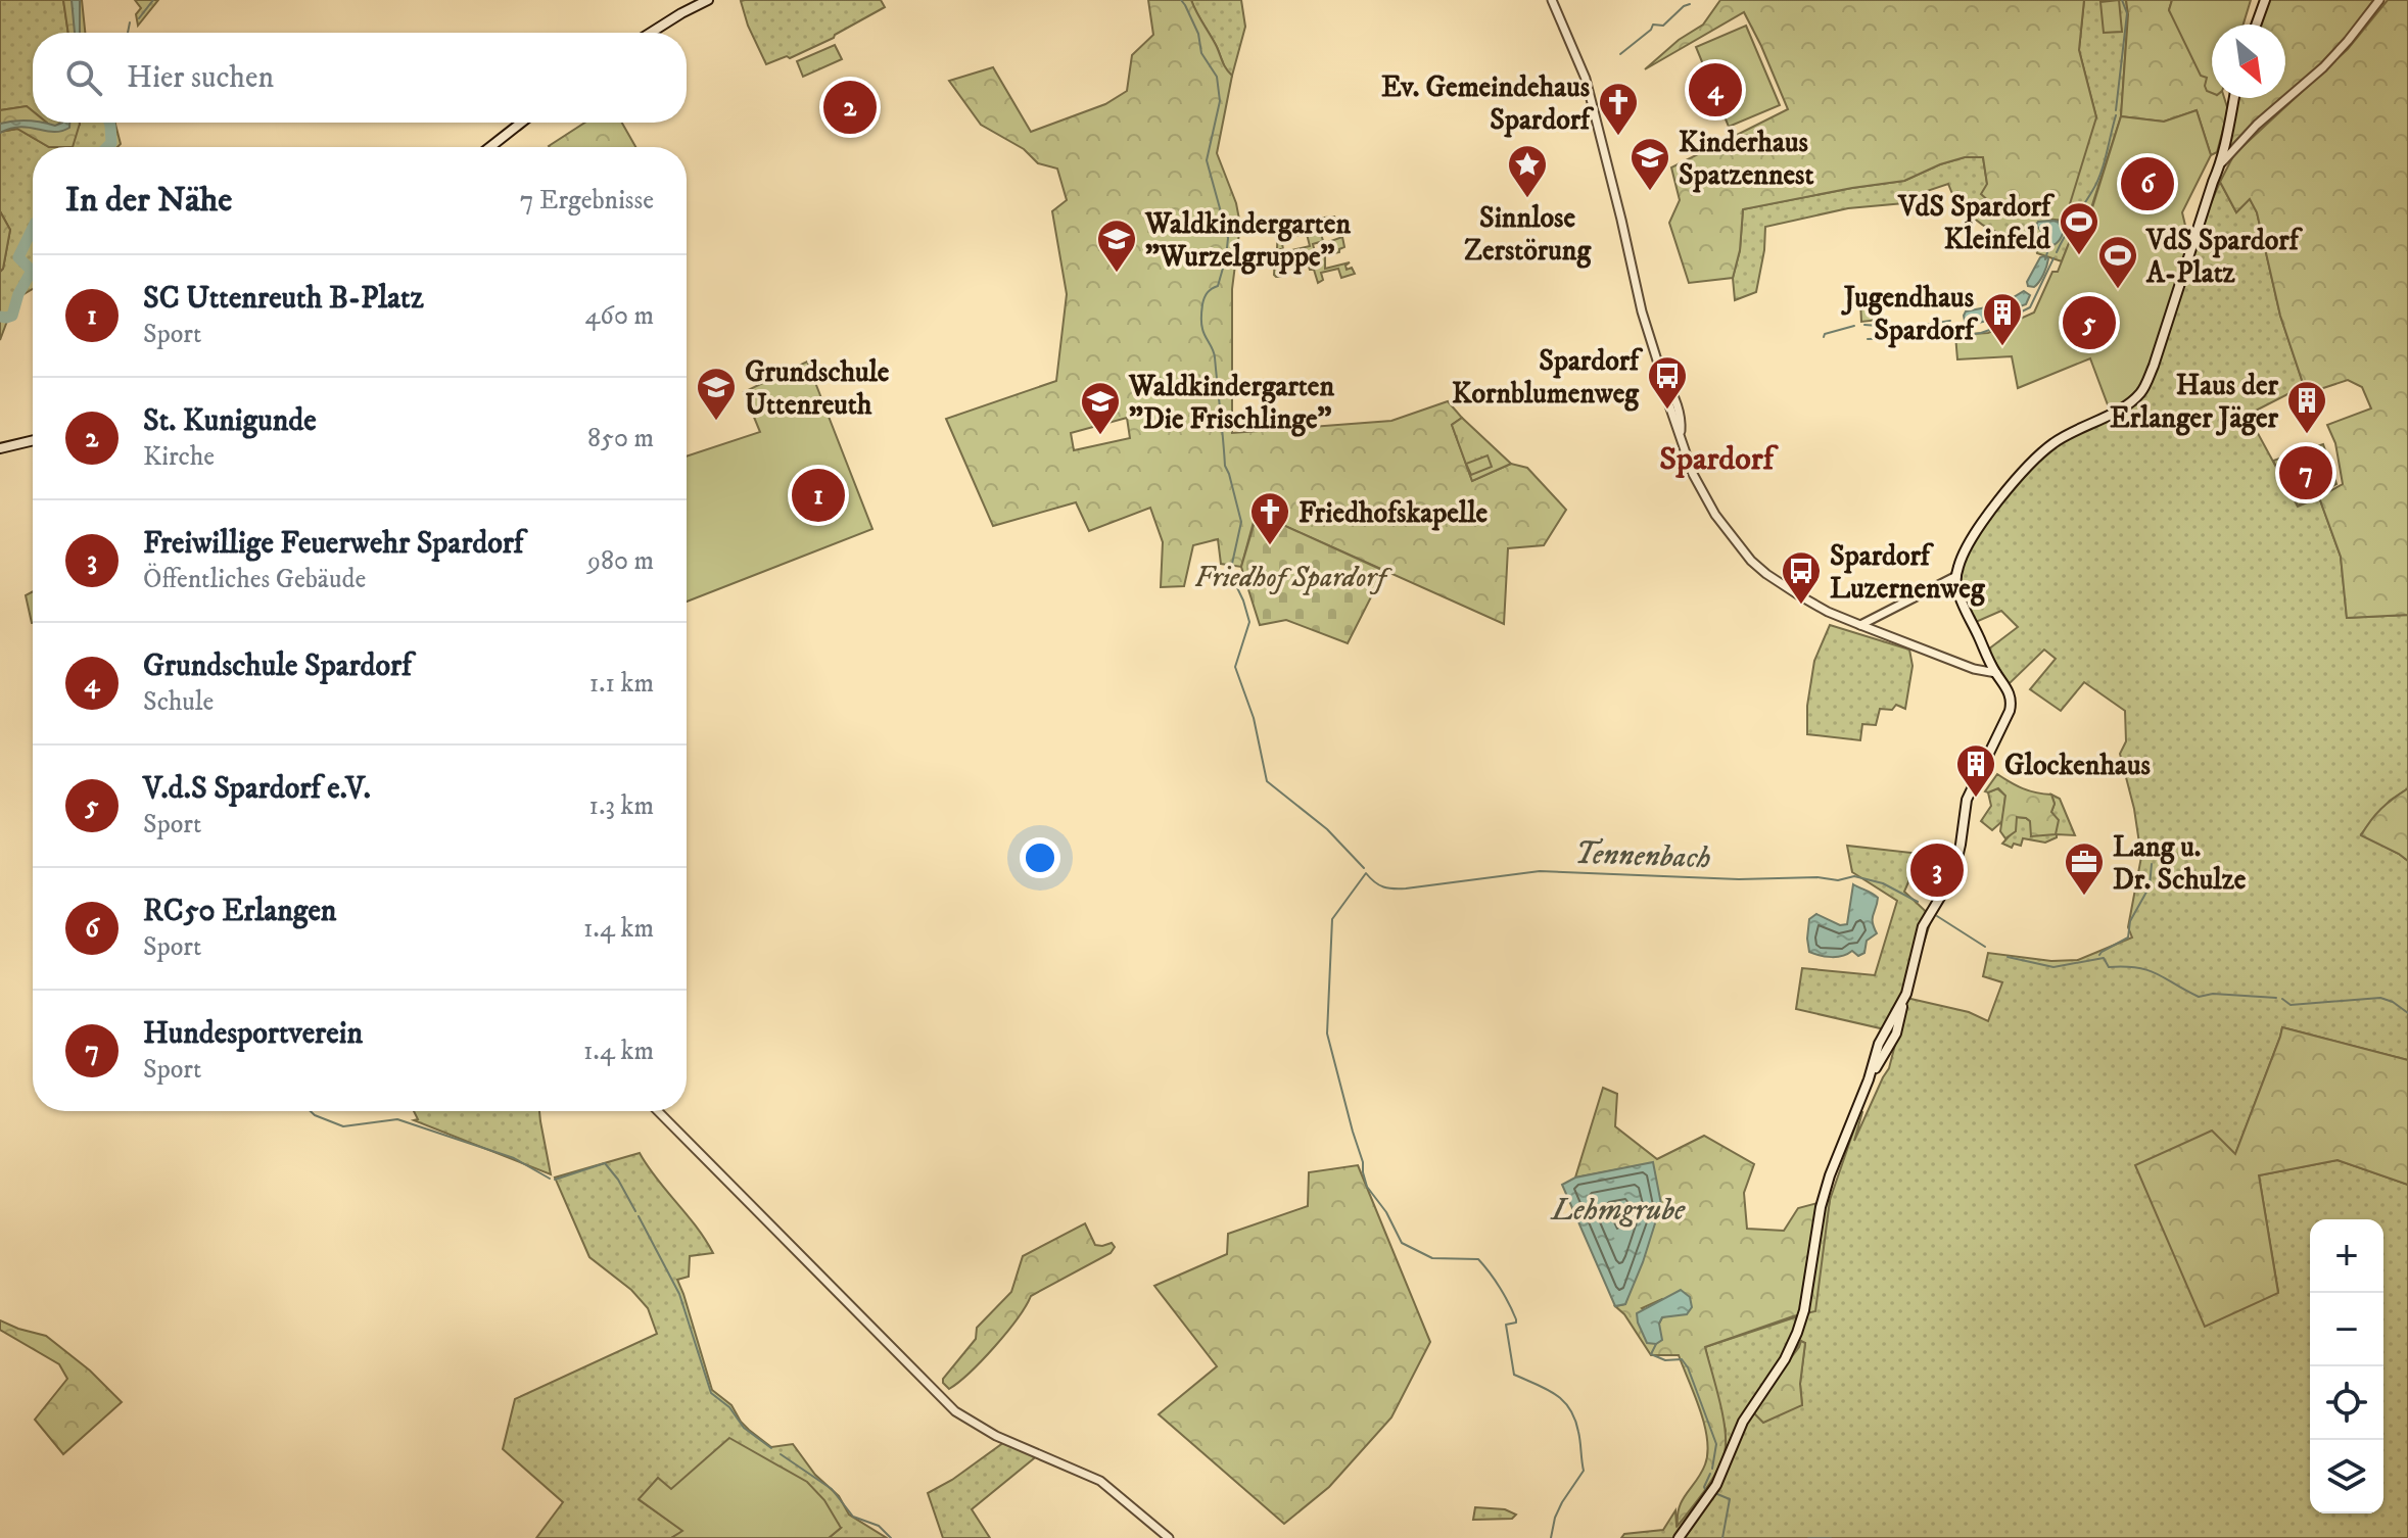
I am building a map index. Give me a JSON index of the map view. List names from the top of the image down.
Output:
{
  "districts": ["Spardorf"],
  "water": ["Tennenbach", "Lehmgrube"],
  "parks": ["Friedhof Spardorf"],
  "places": {
    "church": ["Ev. Gemeindehaus Spardorf", "Friedhofskapelle"],
    "school or university": [
      "Kinderhaus Spatzennest",
      "Waldkindergarten \"Wurzelgruppe\"",
      "Grundschule Uttenreuth",
      "Waldkindergarten \"Die Frischlinge\""
    ],
    "place": ["Sinnlose Zerstörung"],
    "sports": ["VdS Spardorf Kleinfeld", "VdS Spardorf A-Platz"],
    "building": ["Jugendhaus Spardorf", "Haus der Erlanger Jäger", "Glockenhaus"],
    "bus stop": ["Spardorf Kornblumenweg", "Spardorf Luzernenweg"],
    "office": ["Lang u. Dr. Schulze"]
  },
  "north": "bottom right",
  "page": {
    "search": "Hier suchen",
    "pins": [
      "4",
      "2",
      "6",
      "5",
      "7",
      "1",
      "3"
    ],
    "heading": ["In der Nähe", "7 Ergebnisse"],
    "list": [
      {
        "mark": "1",
        "name": "SC Uttenreuth B-Platz",
        "note": "Sport",
        "value": "460 m"
      },
      {
        "mark": "2",
        "name": "St. Kunigunde",
        "note": "Kirche",
        "value": "850 m"
      },
      {
        "mark": "3",
        "name": "Freiwillige Feuerwehr Spardorf",
        "note": "Öffentliches Gebäude",
        "value": "980 m"
      },
      {
        "mark": "4",
        "name": "Grundschule Spardorf",
        "note": "Schule",
        "value": "1.1 km"
      },
      {
        "mark": "5",
        "name": "V.d.S Spardorf e.V.",
        "note": "Sport",
        "value": "1.3 km"
      },
      {
        "mark": "6",
        "name": "RC50 Erlangen",
        "note": "Sport",
        "value": "1.4 km"
      },
      {
        "mark": "7",
        "name": "Hundesportverein",
        "note": "Sport",
        "value": "1.4 km"
      }
    ],
    "map_buttons": ["+", "−"]
  }
}
